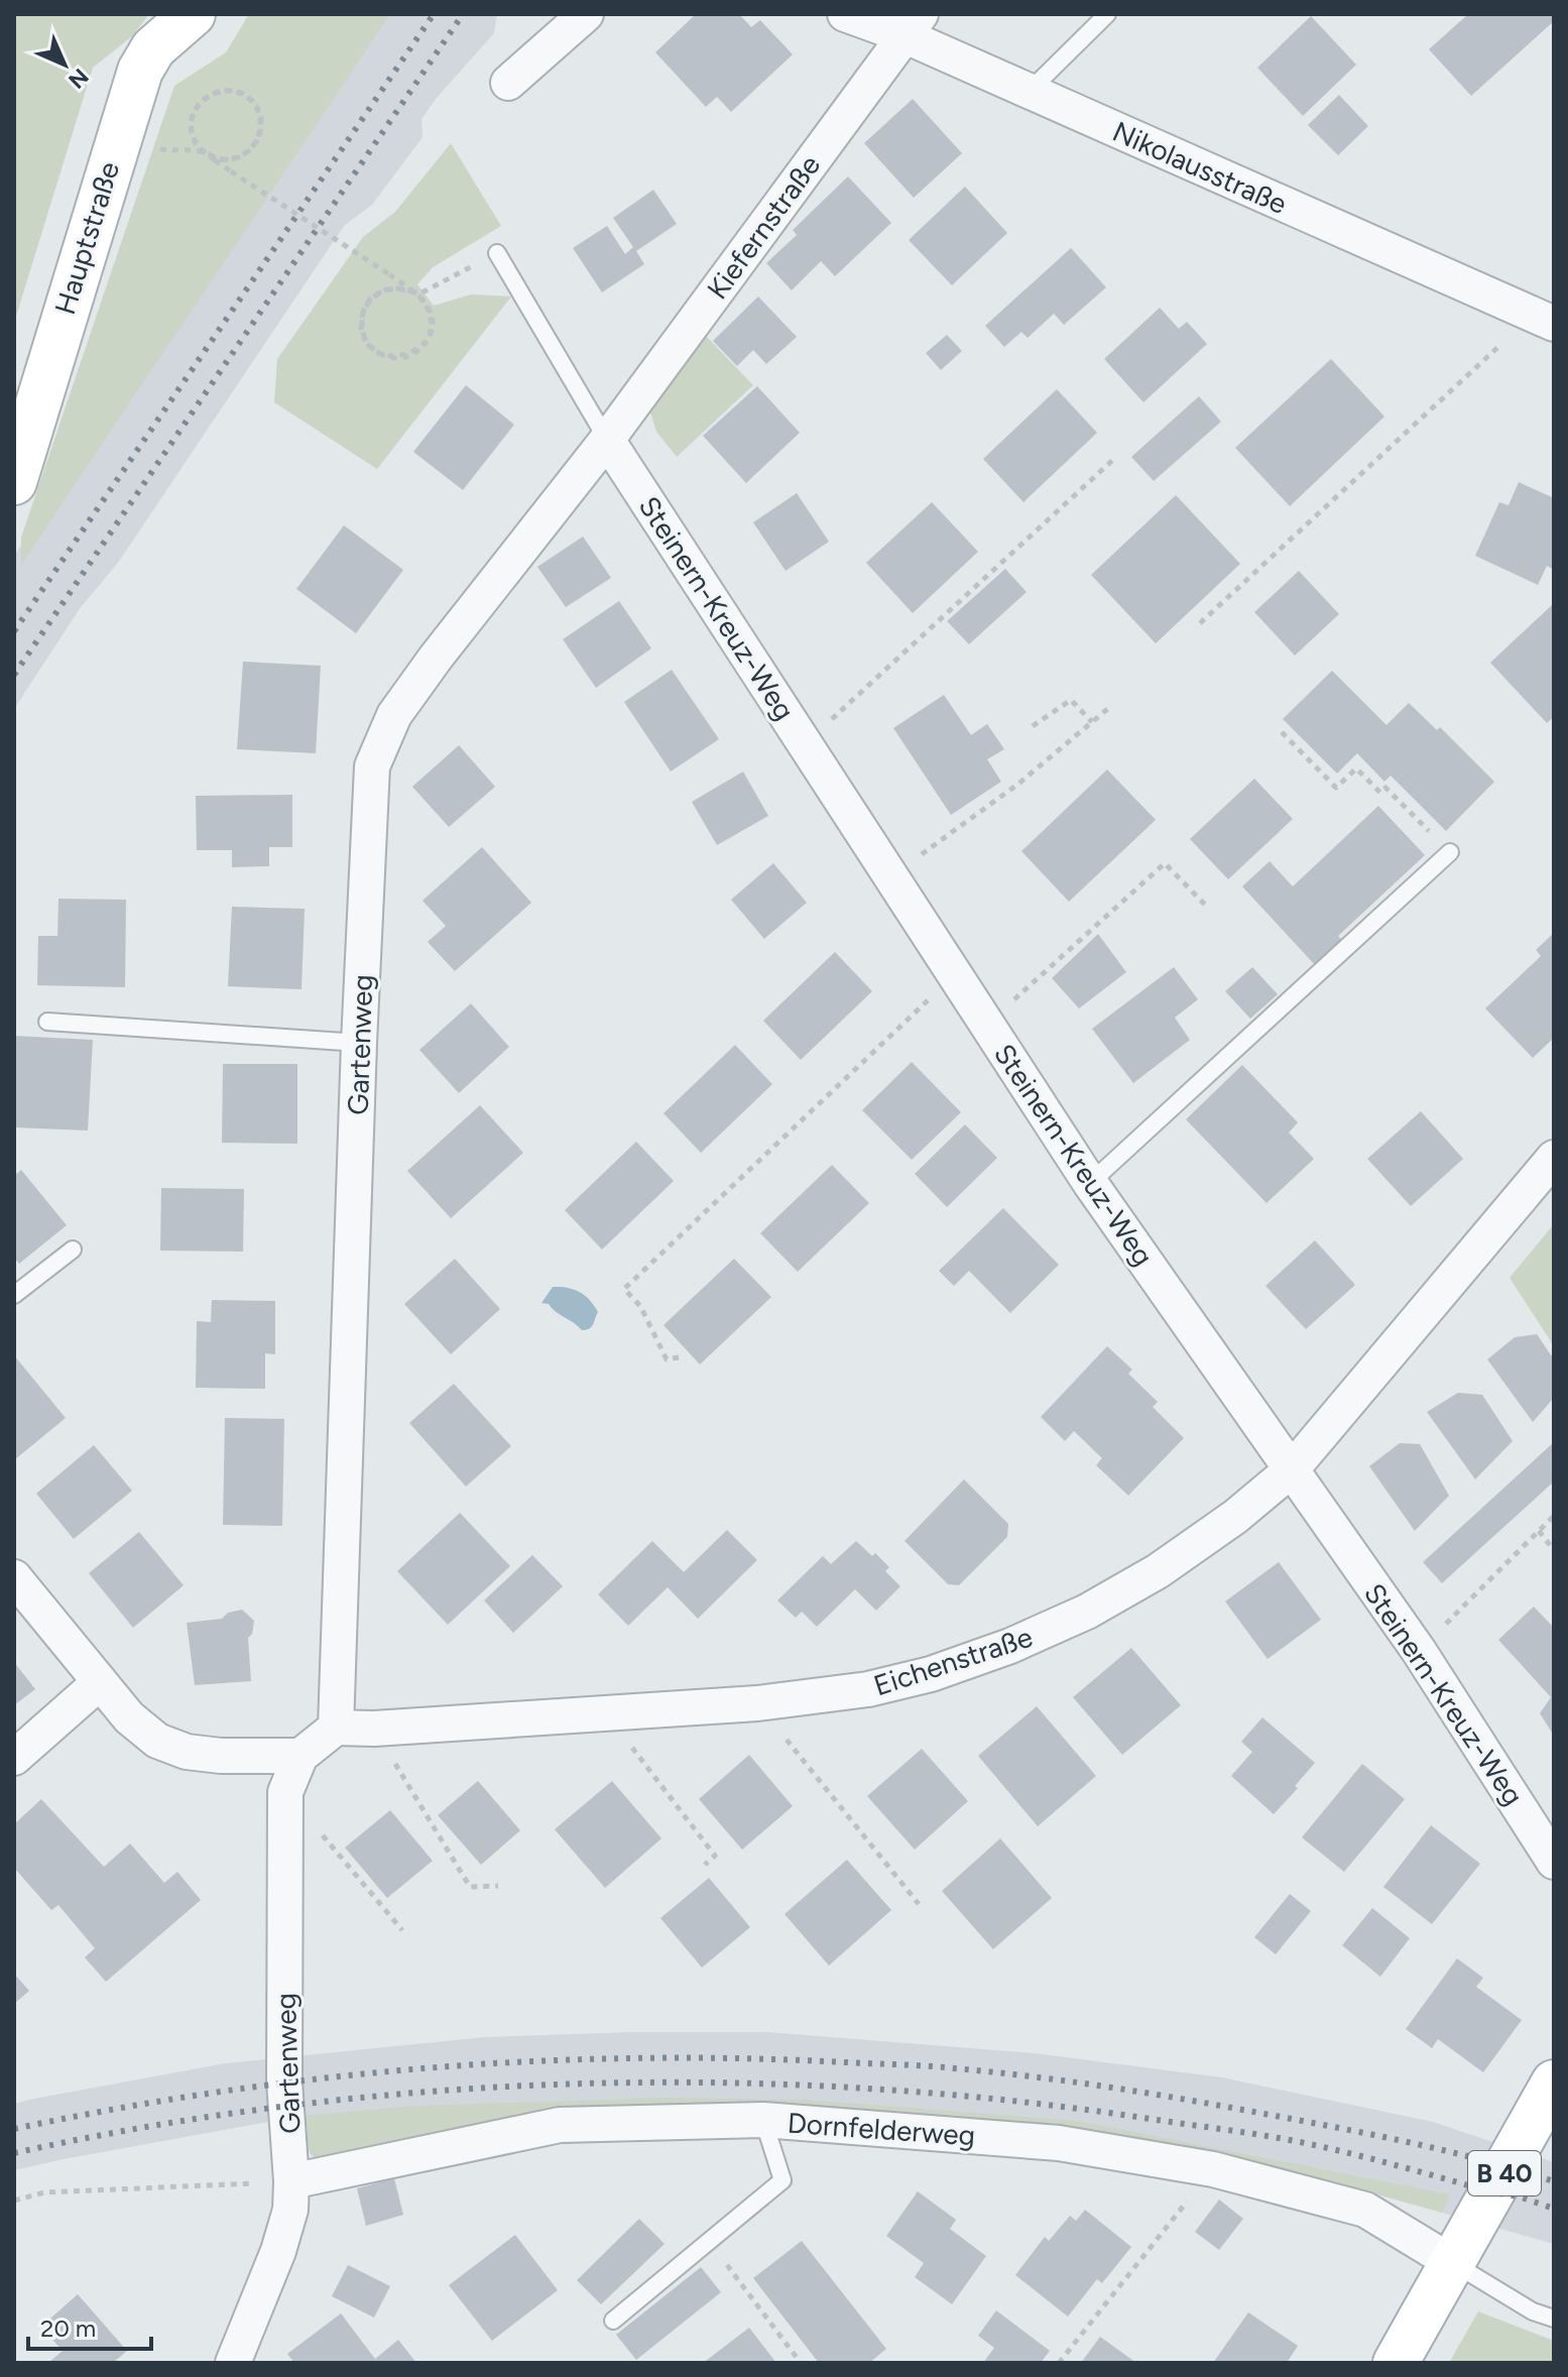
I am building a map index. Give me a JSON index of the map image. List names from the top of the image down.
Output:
{
  "streets": {
    "street": [
      "Nikolausstraße",
      "Kiefernstraße",
      "Hauptstraße",
      "Steinern-Kreuz-Weg",
      "Gartenweg",
      "Eichenstraße",
      "Dornfelderweg",
      "B 40"
    ]
  },
  "crossings": [
    ["Nikolausstraße", "Kiefernstraße"],
    ["Kiefernstraße", "Steinern-Kreuz-Weg"],
    ["Kiefernstraße", "Gartenweg"],
    ["Steinern-Kreuz-Weg", "Gartenweg"],
    ["Steinern-Kreuz-Weg", "Eichenstraße"],
    ["Gartenweg", "Eichenstraße"],
    ["Gartenweg", "Dornfelderweg"],
    ["Dornfelderweg", "B 40"]
  ],
  "scale_bar": "20 m",
  "north": "bottom right"
}
